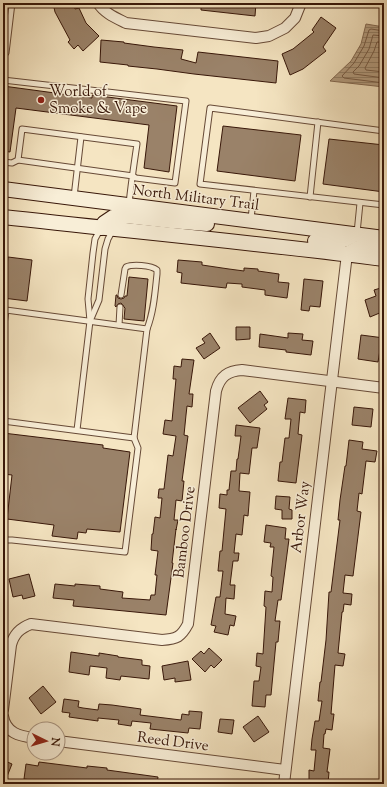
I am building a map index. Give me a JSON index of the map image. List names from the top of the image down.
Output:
{
  "streets": {
    "main road": ["North Military Trail"],
    "street": ["Arbor Way", "Bamboo Drive", "Reed Drive"]
  },
  "crossings": [
    ["Arbor Way", "Bamboo Drive"],
    ["Arbor Way", "Reed Drive"]
  ],
  "places": ["World of Smoke & Vape"],
  "north": "right"
}
